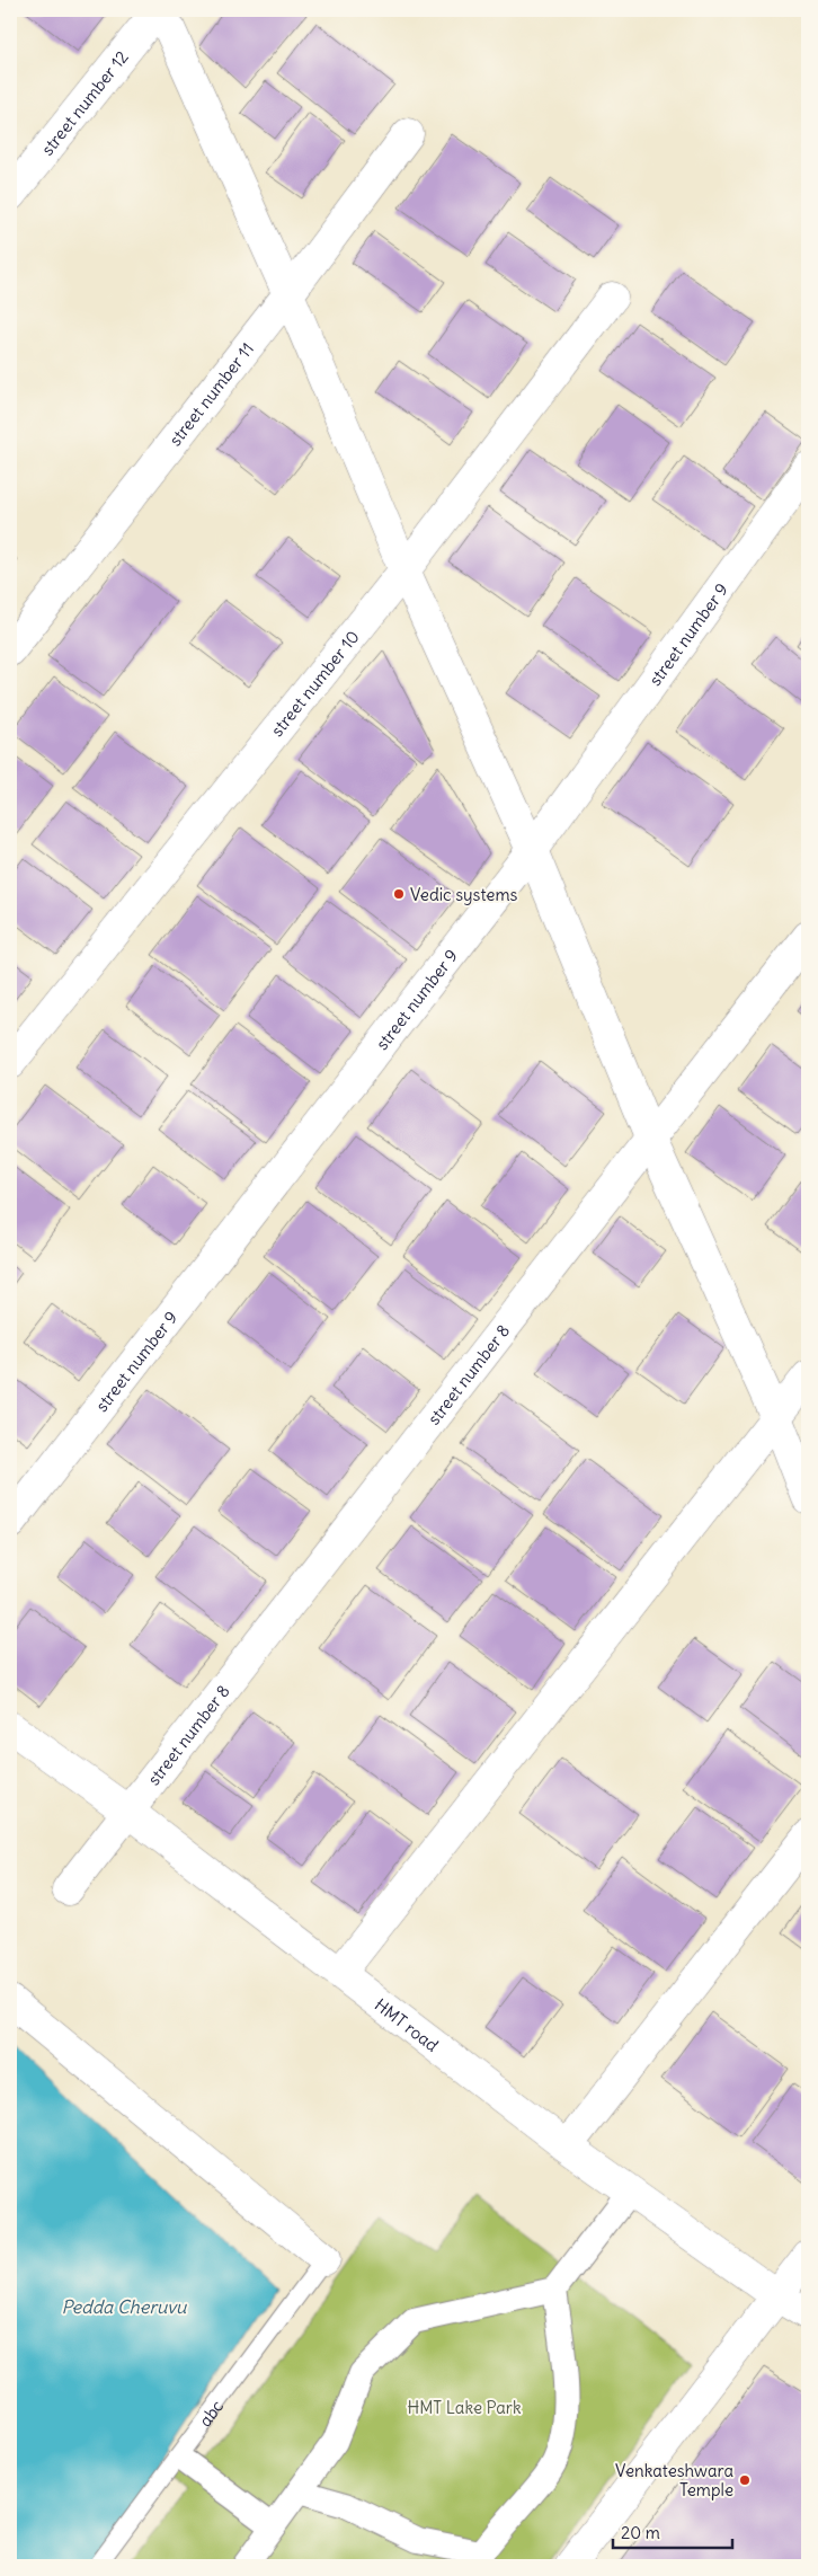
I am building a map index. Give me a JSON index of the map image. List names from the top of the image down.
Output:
{
  "streets": {
    "street": [
      "street number 12",
      "street number 11",
      "street number 9",
      "street number 10",
      "street number 8",
      "HMT road"
    ],
    "lane": ["abc"]
  },
  "crossings": [
    ["street number 8", "HMT road"]
  ],
  "water": ["Pedda Cheruvu"],
  "parks": ["HMT Lake Park"],
  "places": ["Vedic systems", "Venkateshwara Temple"],
  "scale_bar": "20 m"
}
